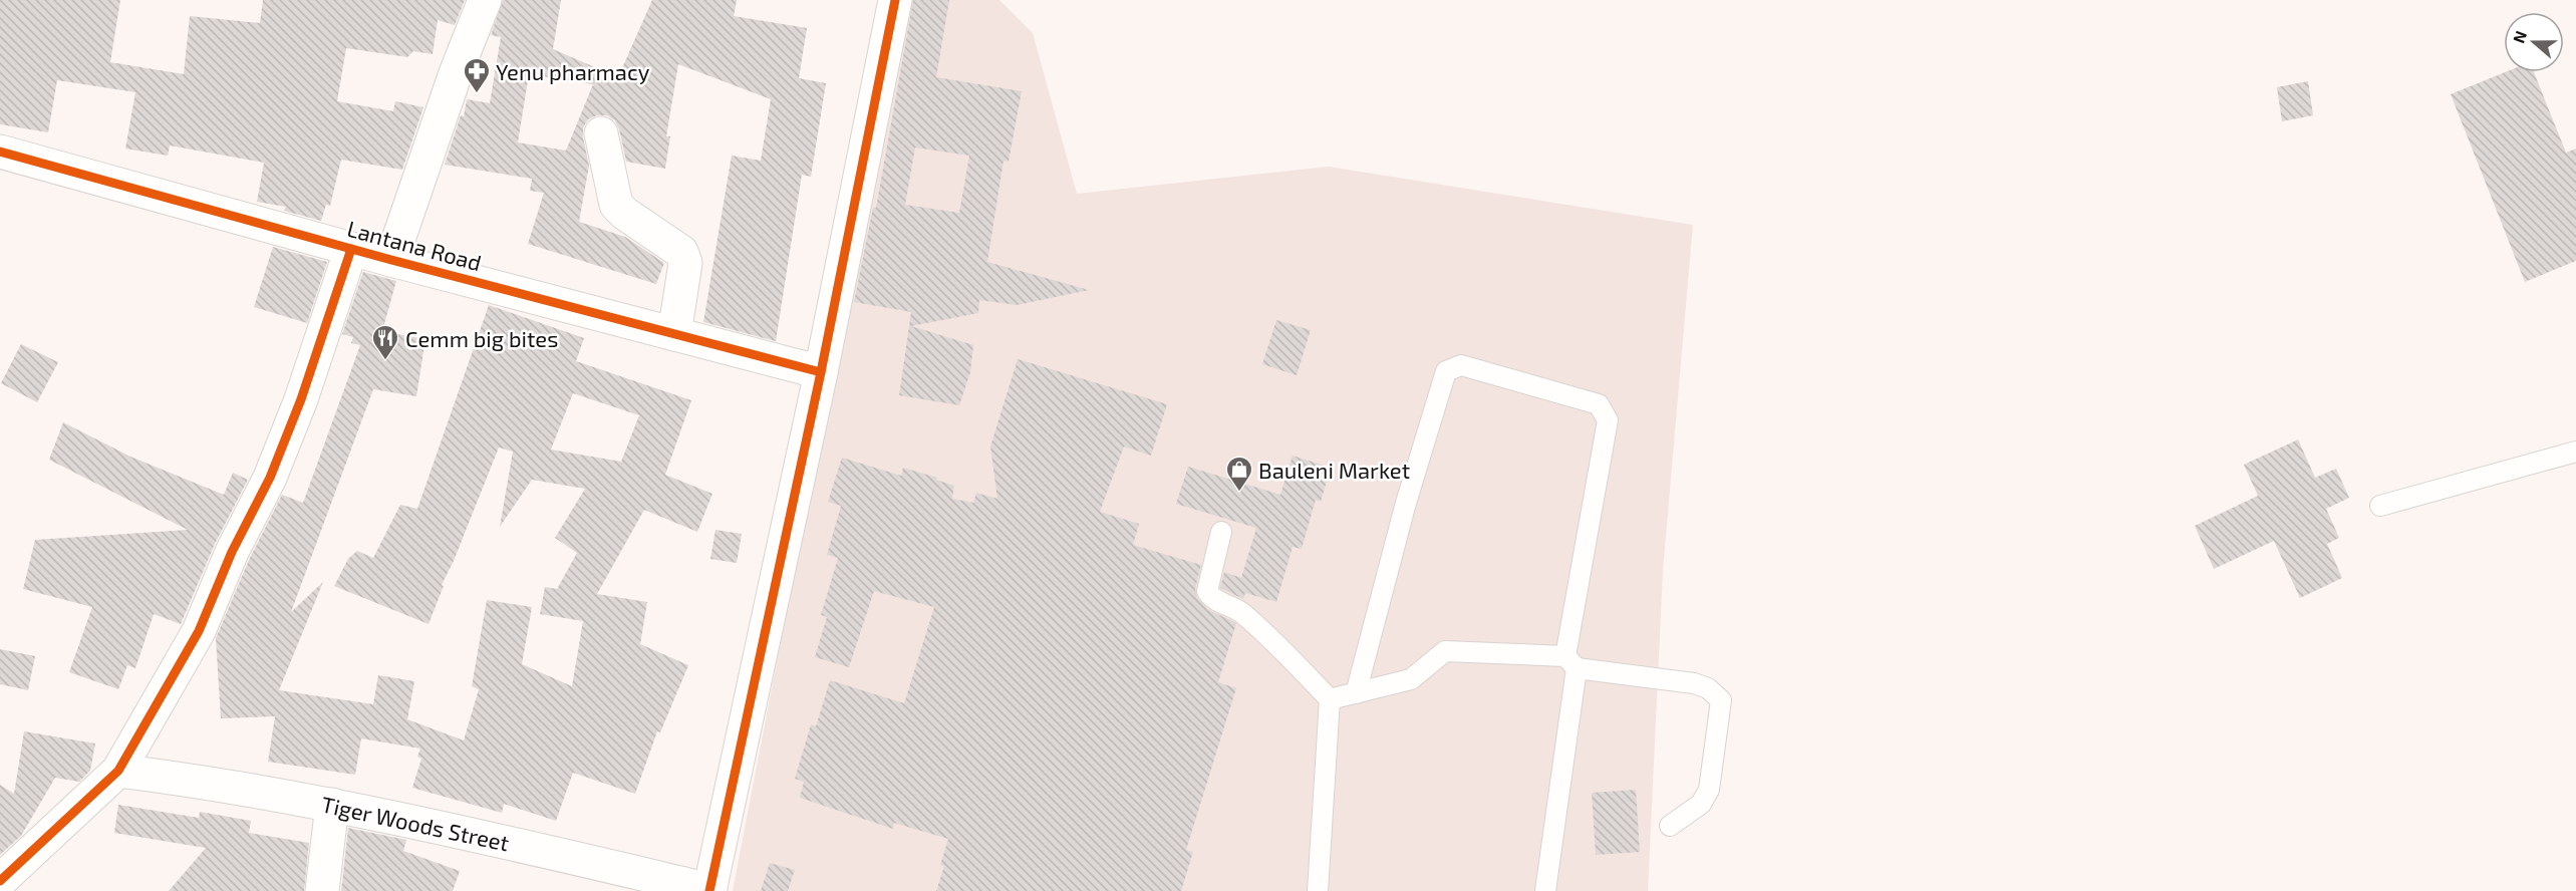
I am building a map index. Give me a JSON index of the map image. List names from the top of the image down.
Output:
{
  "streets": {
    "street": ["Lantana Road", "Tiger Woods Street"]
  },
  "places": {
    "pharmacy": ["Yenu pharmacy"],
    "restaurant": ["Cemm big bites"],
    "shop": ["Bauleni Market"]
  },
  "north": "left"
}
